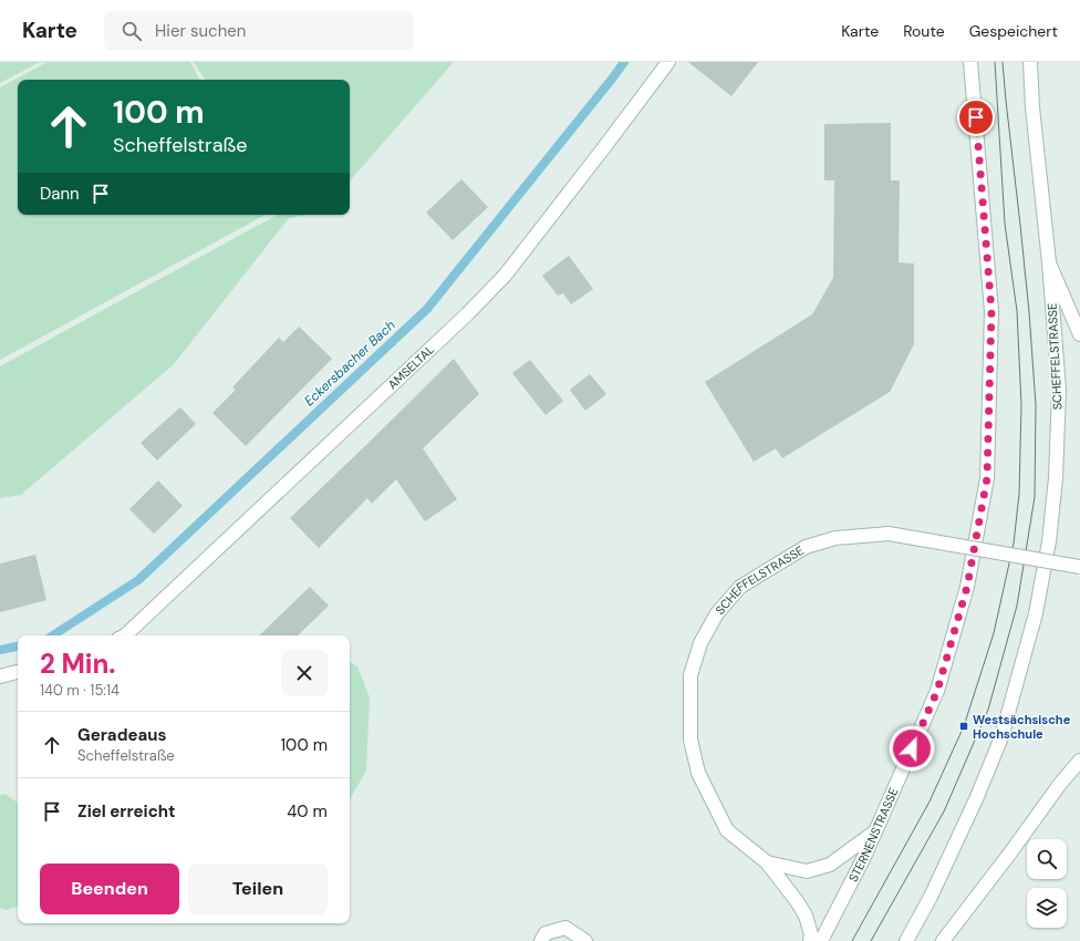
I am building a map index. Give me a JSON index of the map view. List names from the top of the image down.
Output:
{
  "streets": {
    "street": ["SCHEFFELSTRASSE", "AMSELTAL", "STERNENSTRASSE"]
  },
  "crossings": [
    ["SCHEFFELSTRASSE", "STERNENSTRASSE"]
  ],
  "water": ["Eckersbacher Bach"],
  "places": {
    "transit": ["Westsächsische Hochschule"]
  },
  "page": {
    "header": "Karte",
    "search": "Hier suchen",
    "nav": ["Karte", "Route", "Gespeichert"],
    "turn": ["100 m", "Scheffelstraße"],
    "then": "Dann",
    "heading": ["2 Min.", "140 m · 15:14"],
    "list": [
      {
        "name": "Geradeaus",
        "note": "Scheffelstraße",
        "value": "100 m"
      },
      {
        "name": "Ziel erreicht",
        "value": "40 m"
      }
    ],
    "buttons": ["Beenden", "Teilen"]
  }
}
